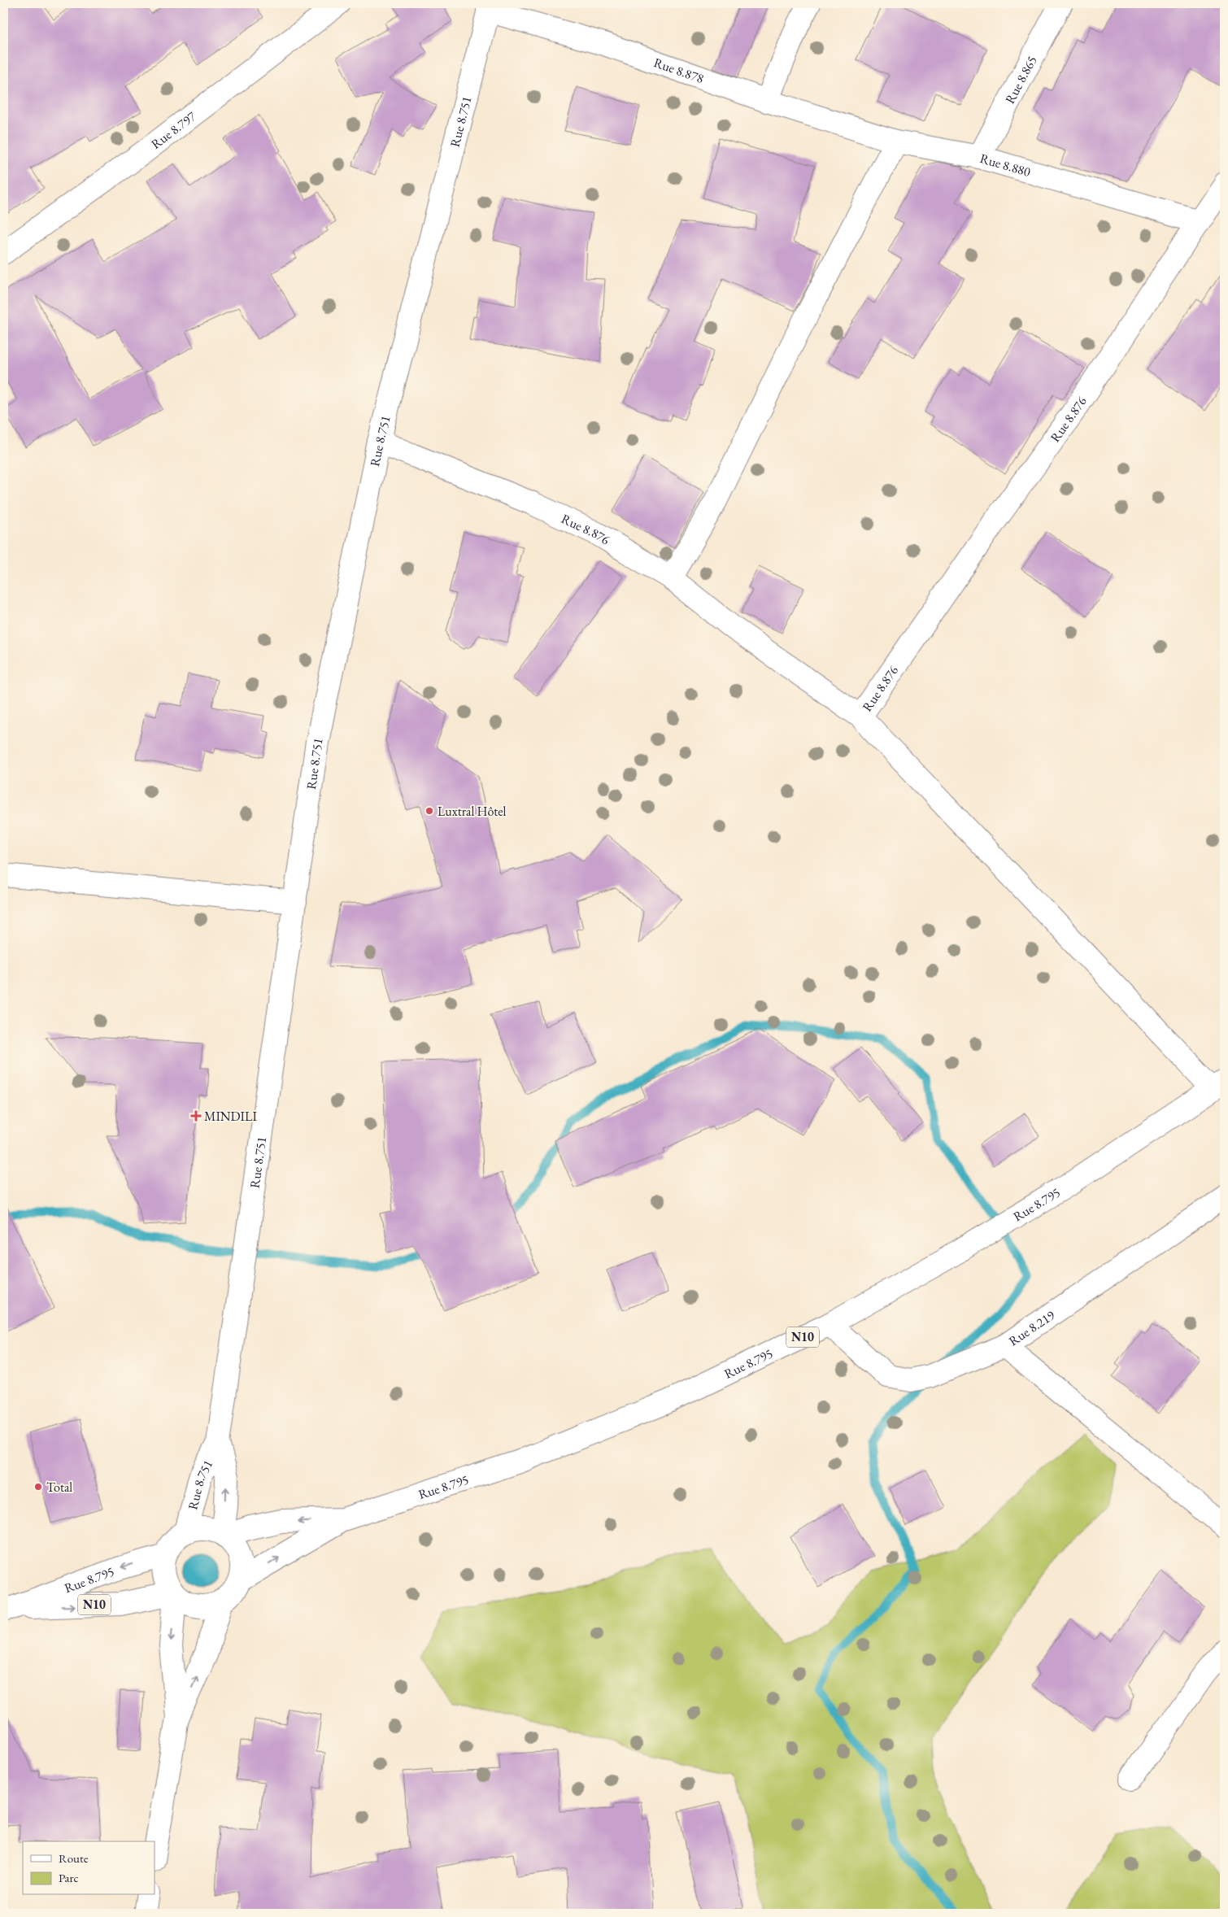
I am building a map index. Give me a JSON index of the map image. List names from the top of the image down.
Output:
{
  "streets": {
    "main road": [
      "Rue 8.878",
      "Rue 8.865",
      "Rue 8.751",
      "Rue 8.797",
      "Rue 8.880",
      "Rue 8.876",
      "Rue 8.795",
      "Rue 8.219",
      "N10"
    ]
  },
  "crossings": [
    ["Rue 8.878", "Rue 8.751"],
    ["Rue 8.878", "Rue 8.880"],
    ["Rue 8.865", "Rue 8.880"],
    ["Rue 8.751", "Rue 8.876"],
    ["Rue 8.751", "Rue 8.795"],
    ["Rue 8.751", "N10"],
    ["Rue 8.880", "Rue 8.876"],
    ["Rue 8.795", "Rue 8.219"],
    ["Rue 8.795", "N10"]
  ],
  "places": {
    "other": ["Luxtral Hôtel", "Total"],
    "health": ["MINDILI"]
  },
  "legend": ["Route", "Parc"]
}
